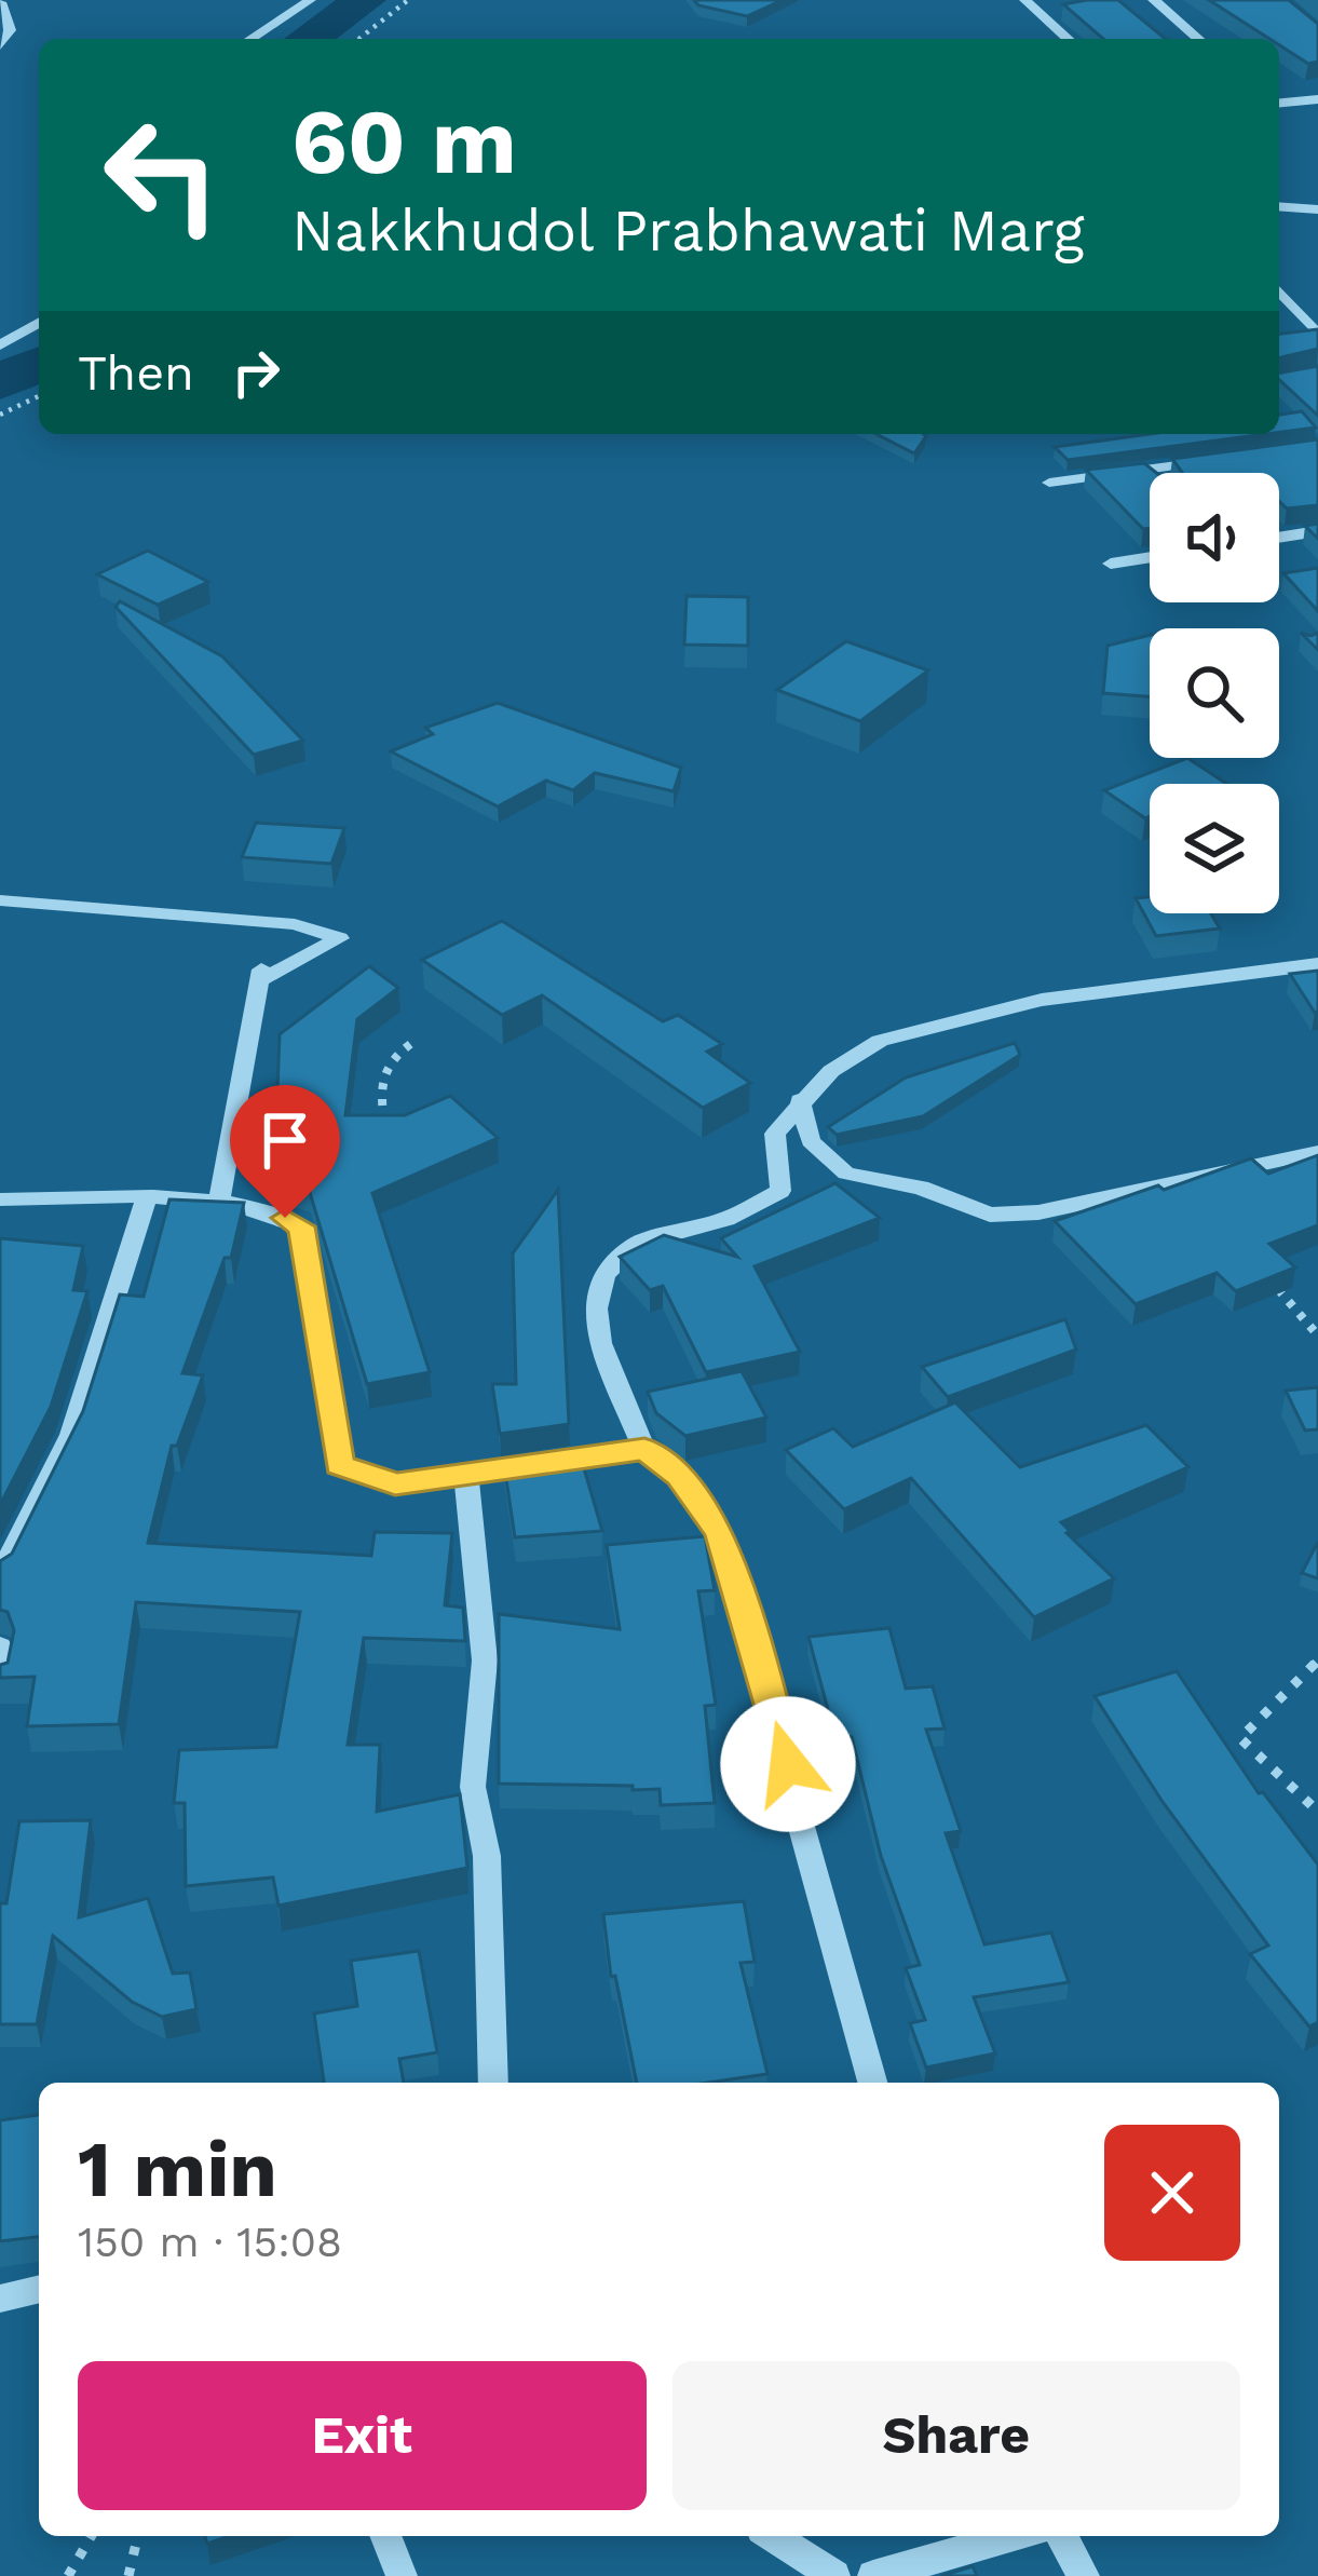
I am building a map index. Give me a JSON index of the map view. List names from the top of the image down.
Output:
{
  "page": {
    "turn": ["60 m", "Nakkhudol Prabhawati Marg"],
    "then": "Then",
    "heading": ["1 min", "150 m · 15:08"],
    "buttons": ["Exit", "Share"]
  }
}
